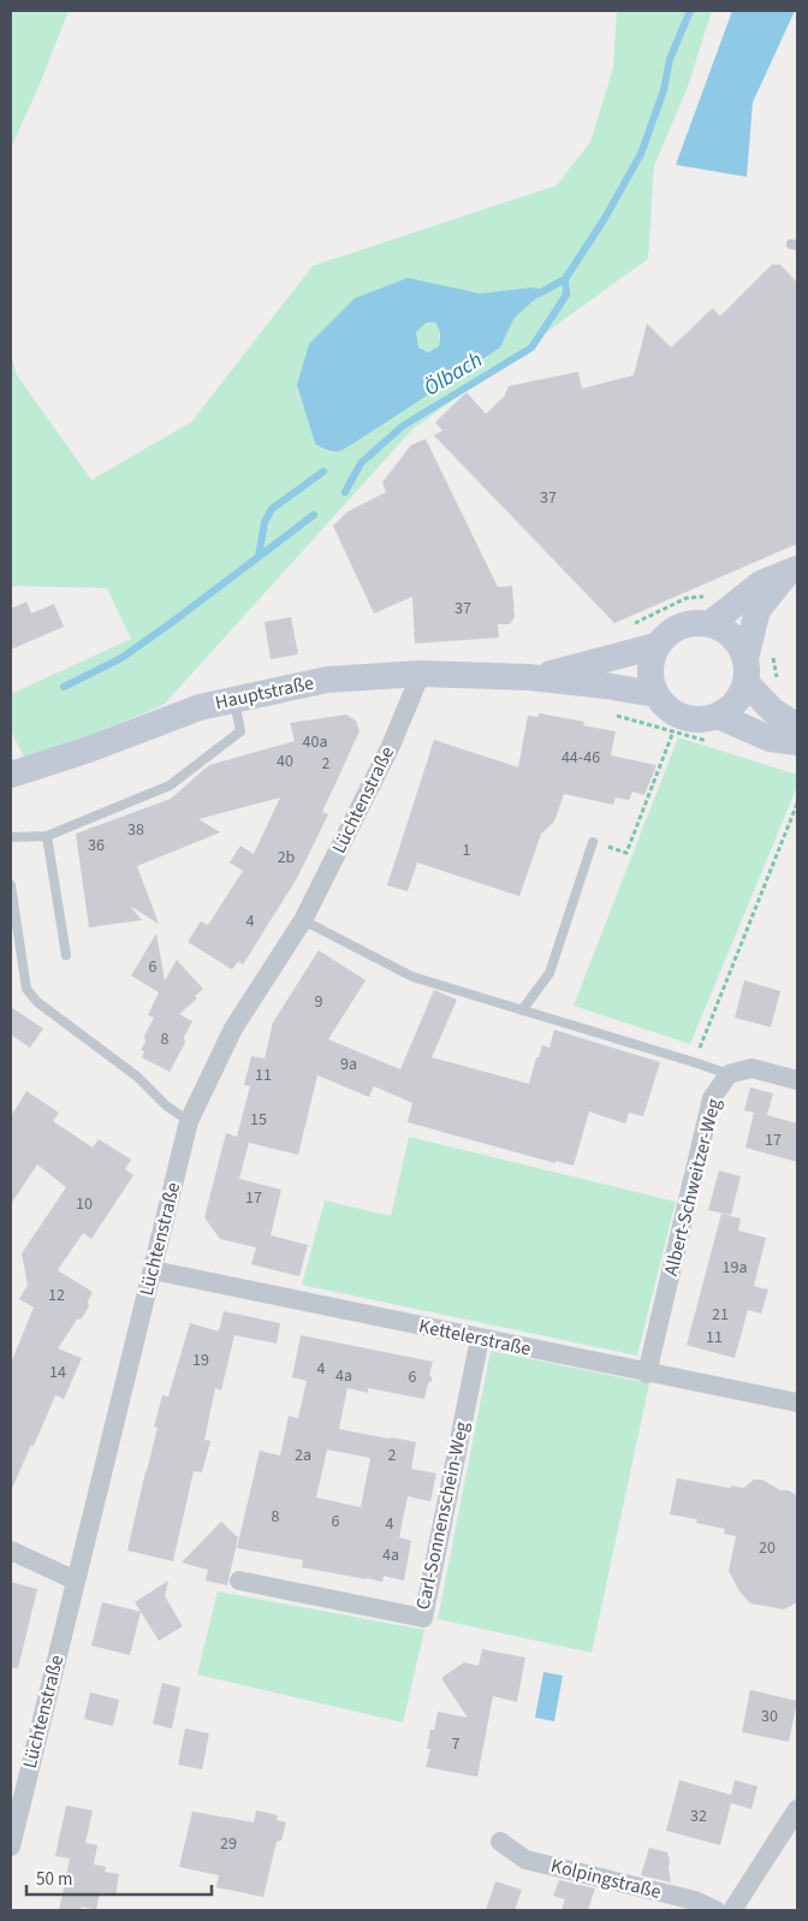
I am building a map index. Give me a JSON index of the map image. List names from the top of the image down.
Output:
{
  "streets": {
    "main road": ["Hauptstraße"],
    "street": [
      "Lüchtenstraße",
      "Albert-Schweitzer-Weg",
      "Kettelerstraße",
      "Carl-Sonnenschein-Weg",
      "Kolpingstraße"
    ]
  },
  "crossings": [
    ["Hauptstraße", "Lüchtenstraße"],
    ["Lüchtenstraße", "Kettelerstraße"],
    ["Albert-Schweitzer-Weg", "Kettelerstraße"],
    ["Kettelerstraße", "Carl-Sonnenschein-Weg"]
  ],
  "water": ["Ölbach"],
  "house_numbers": [
    "37",
    "37",
    "40a",
    "44-46",
    "40",
    "2",
    "38",
    "36",
    "1",
    "2b",
    "4",
    "6",
    "9",
    "8",
    "9a",
    "11",
    "15",
    "17",
    "17",
    "10",
    "19a",
    "12",
    "21",
    "11",
    "19",
    "4",
    "14",
    "4a",
    "6",
    "2a",
    "2",
    "8",
    "6",
    "4",
    "20",
    "4a",
    "30",
    "7",
    "32",
    "29"
  ],
  "scale_bar": "50 m"
}
